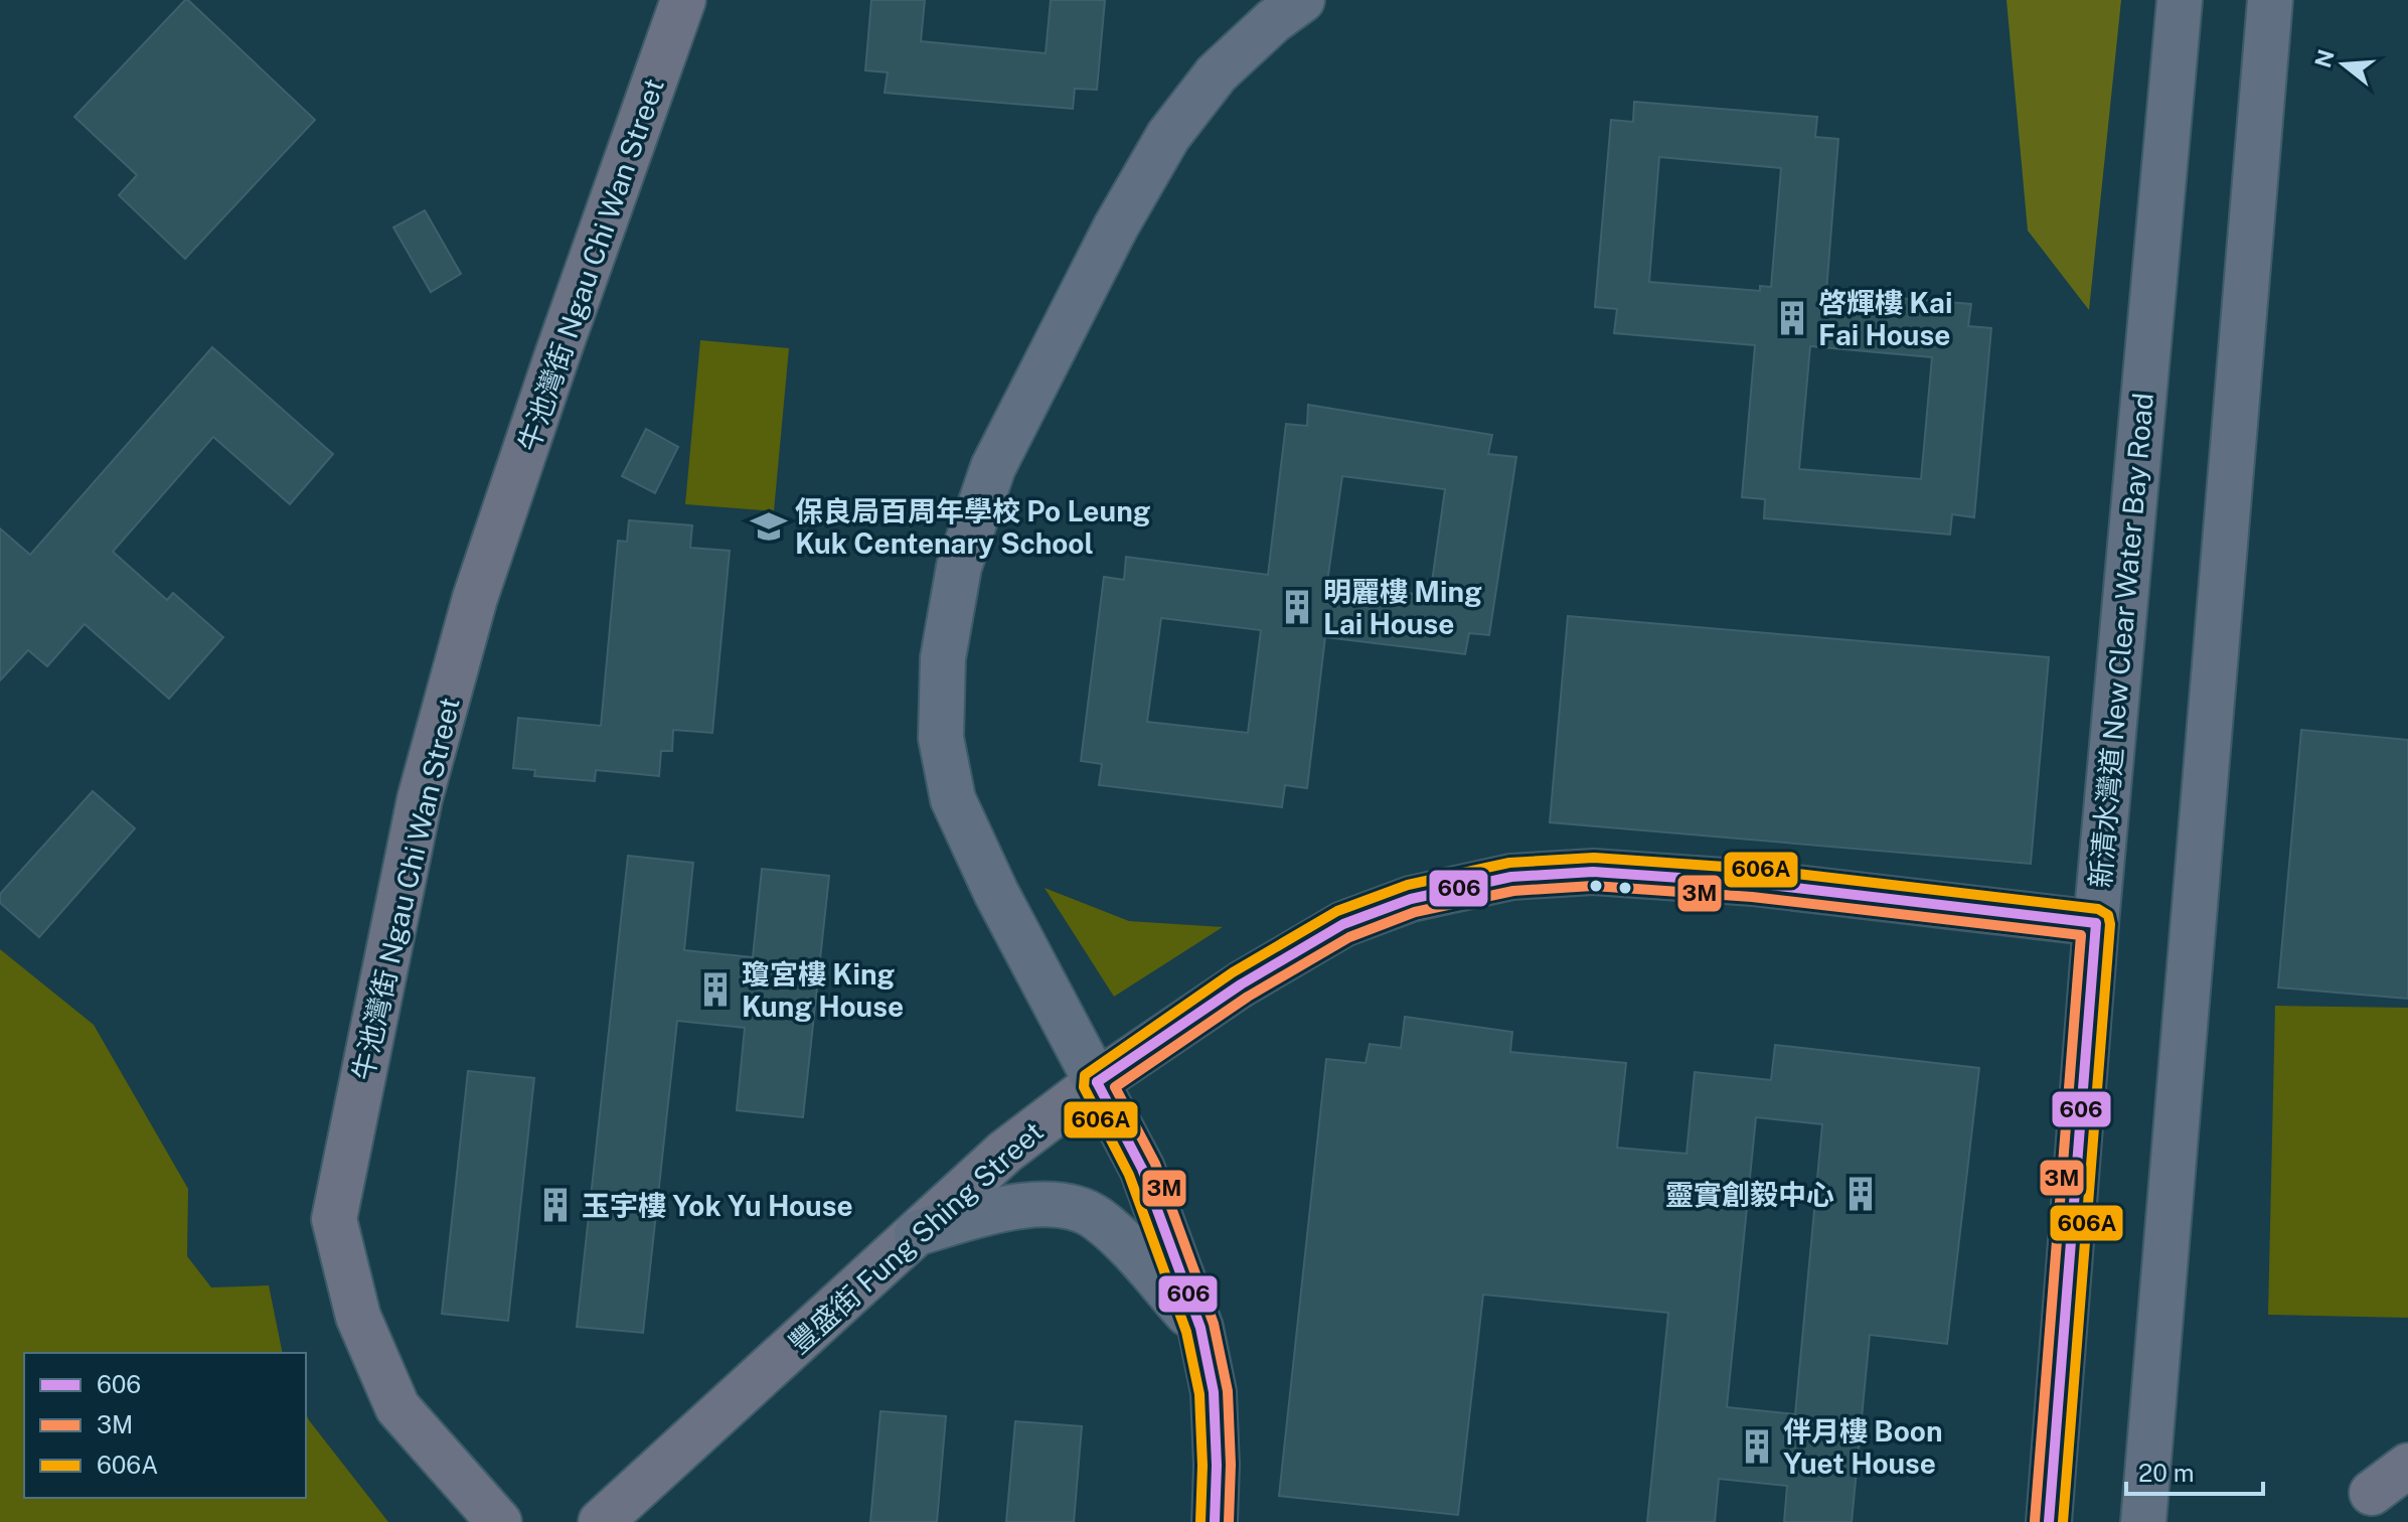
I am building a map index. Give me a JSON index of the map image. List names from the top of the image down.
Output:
{
  "streets": {
    "main road": ["新清水灣道 New Clear Water Bay Road"],
    "street": ["牛池灣街 Ngau Chi Wan Street", "豐盛街 Fung Shing Street"]
  },
  "crossings": [
    ["新清水灣道 New Clear Water Bay Road", "豐盛街 Fung Shing Street"]
  ],
  "places": {
    "building": [
      "啓輝樓 Kai Fai House",
      "明麗樓 Ming Lai House",
      "瓊宮樓 King Kung House",
      "靈實創毅中心",
      "玉宇樓 Yok Yu House",
      "伴月樓 Boon Yuet House"
    ],
    "school or university": ["保良局百周年學校 Po Leung Kuk Centenary School"]
  },
  "lines": ["transit line 606A", "transit line 606", "transit line 3M"],
  "legend": ["606", "3M", "606A"],
  "scale_bar": "20 m",
  "north": "left"
}
